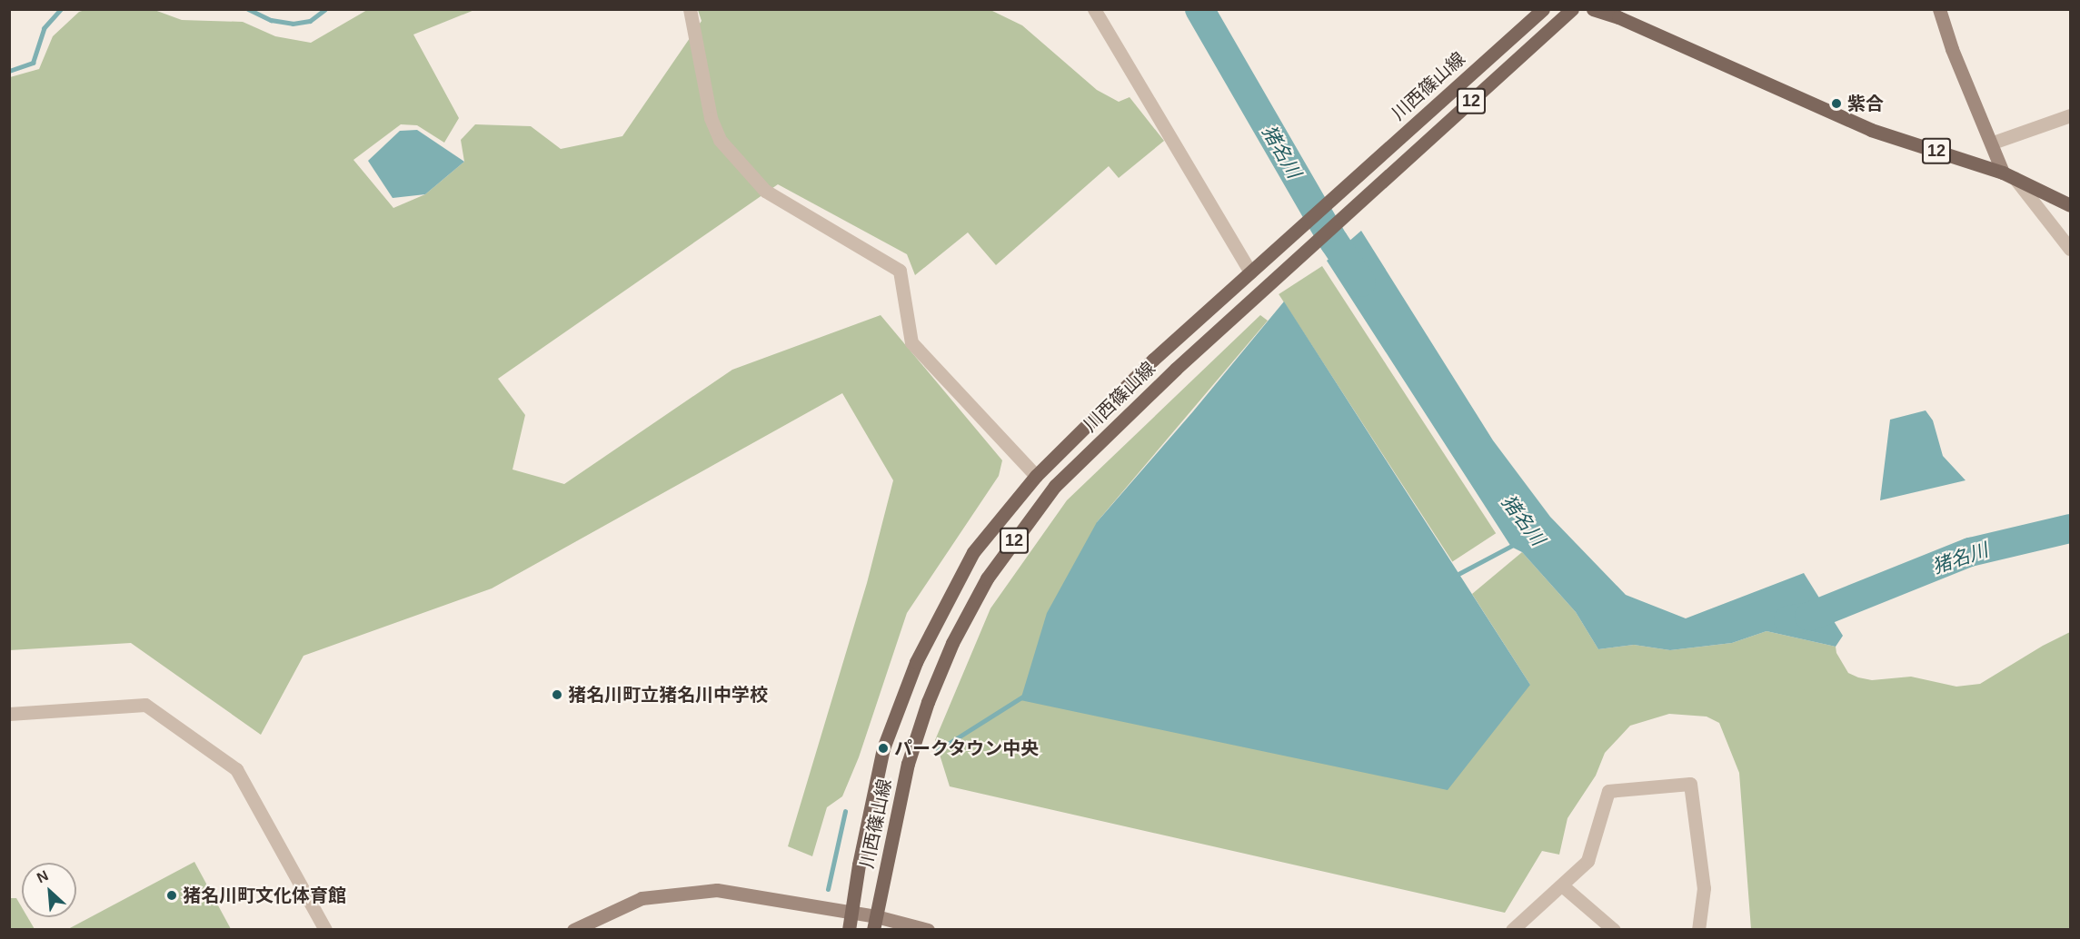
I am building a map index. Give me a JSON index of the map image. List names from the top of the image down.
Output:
{
  "streets": {
    "main road": ["川西篠山線", "12"]
  },
  "water": ["猪名川"],
  "places": [
    "紫合",
    "猪名川町立猪名川中学校",
    "パークタウン中央",
    "猪名川町文化体育館"
  ],
  "north": "top left"
}
